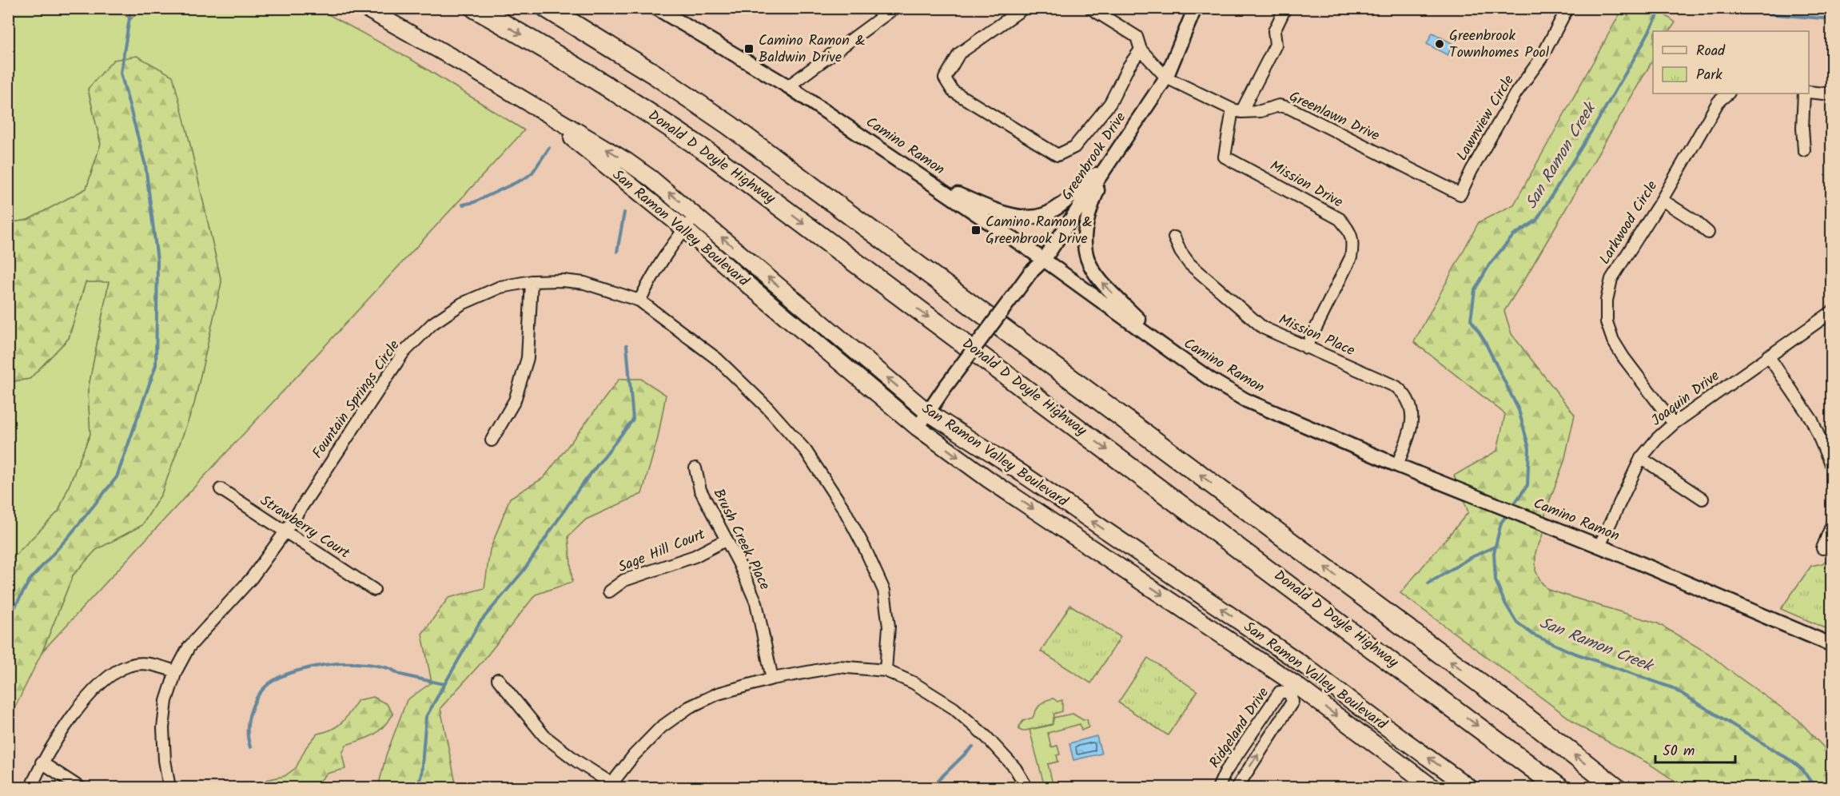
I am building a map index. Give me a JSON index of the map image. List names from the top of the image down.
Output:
{
  "streets": {
    "highway": ["Donald D Doyle Highway"],
    "main road": ["San Ramon Valley Boulevard"],
    "street": [
      "Greenlawn Drive",
      "Lawnview Circle",
      "Camino Ramon",
      "Greenbrook Drive",
      "Mission Drive",
      "Larkwood Circle",
      "Mission Place",
      "Joaquin Drive",
      "Fountain Springs Circle",
      "Strawberry Court",
      "Brush Creek Place",
      "Sage Hill Court",
      "Ridgeland Drive"
    ]
  },
  "crossings": [
    ["Greenlawn Drive", "Lawnview Circle"],
    ["Greenlawn Drive", "Mission Drive"],
    ["Camino Ramon", "Greenbrook Drive"],
    ["Camino Ramon", "Mission Place"],
    ["Camino Ramon", "Joaquin Drive"],
    ["Greenbrook Drive", "San Ramon Valley Boulevard"],
    ["Mission Drive", "Mission Place"],
    ["Larkwood Circle", "Joaquin Drive"],
    ["San Ramon Valley Boulevard", "Ridgeland Drive"],
    ["Fountain Springs Circle", "Strawberry Court"],
    ["Brush Creek Place", "Sage Hill Court"]
  ],
  "water": ["San Ramon Creek"],
  "places": {
    "other": ["Greenbrook Townhomes Pool"],
    "transit": ["Camino Ramon & Baldwin Drive", "Camino Ramon & Greenbrook Drive"]
  },
  "legend": ["Road", "Park"],
  "scale_bar": "50 m"
}
